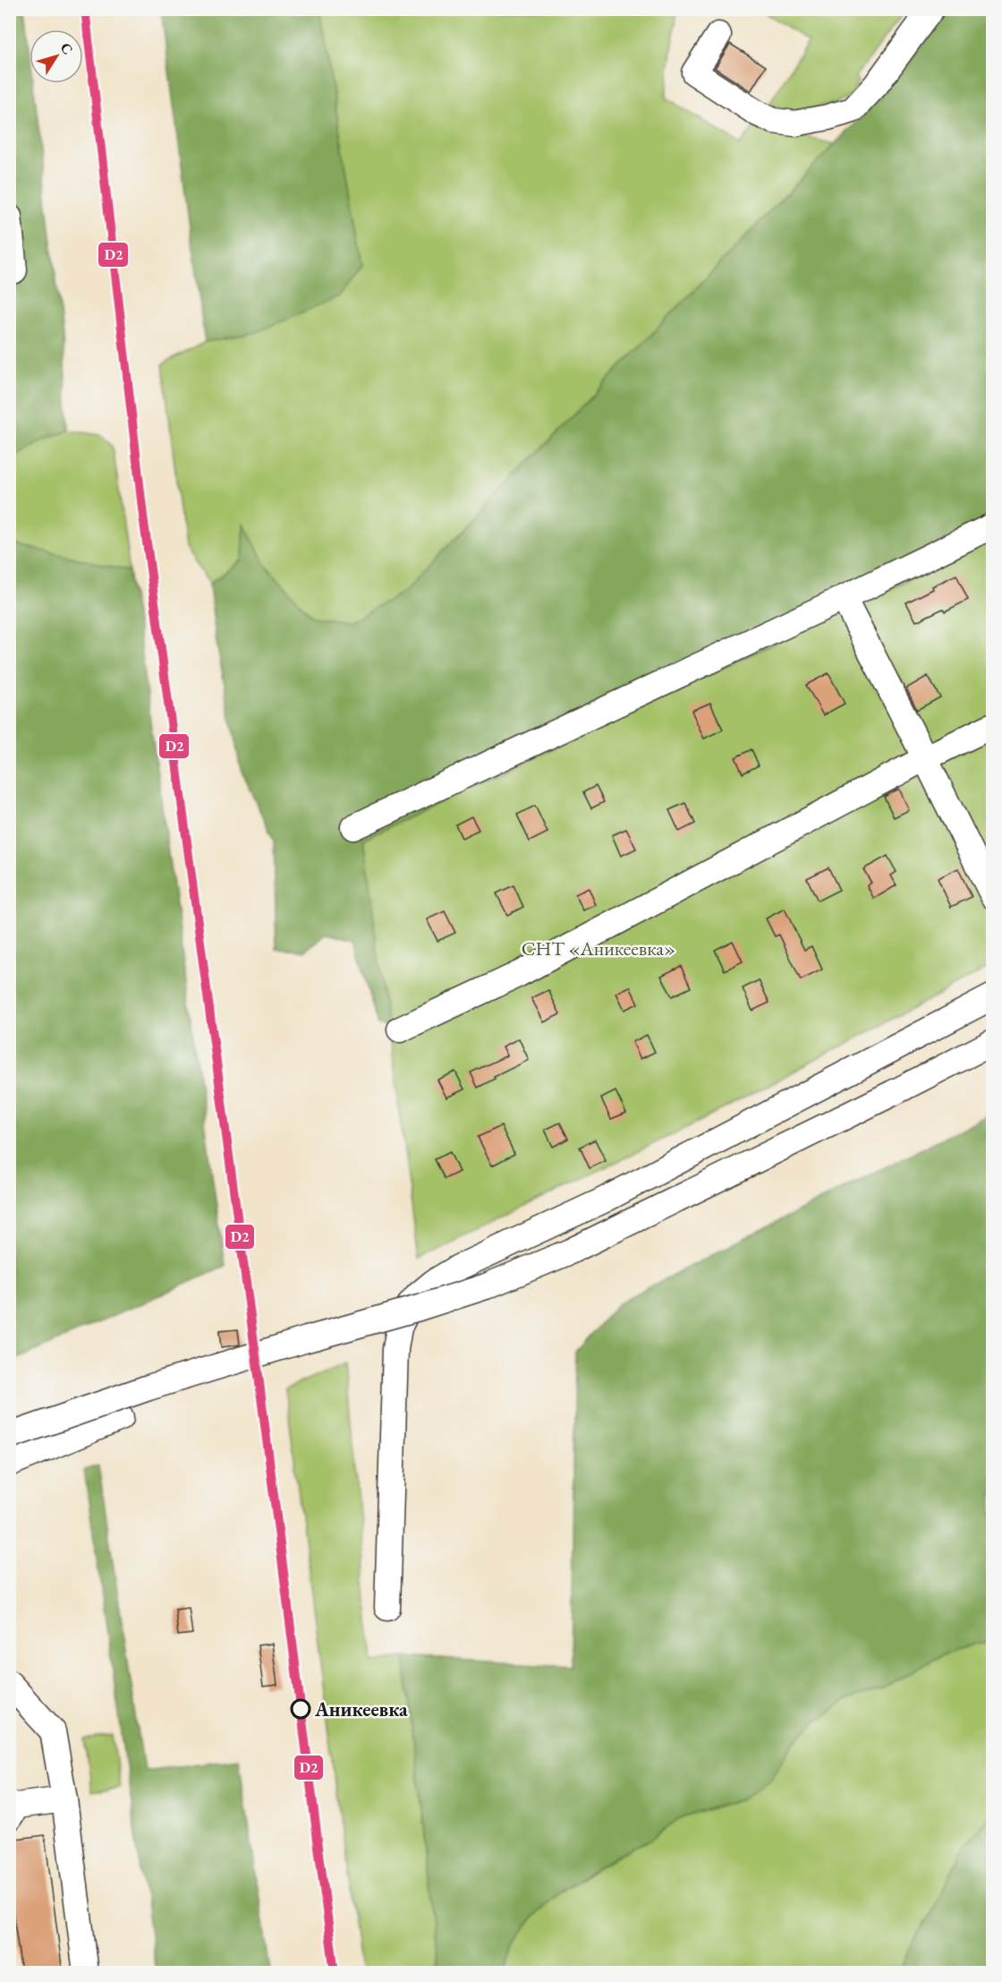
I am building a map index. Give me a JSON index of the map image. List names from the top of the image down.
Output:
{
  "parks": ["СНТ «Аникеевка»"],
  "places": ["Аникеевка"],
  "lines": ["transit line D2"],
  "north": "top right"
}
